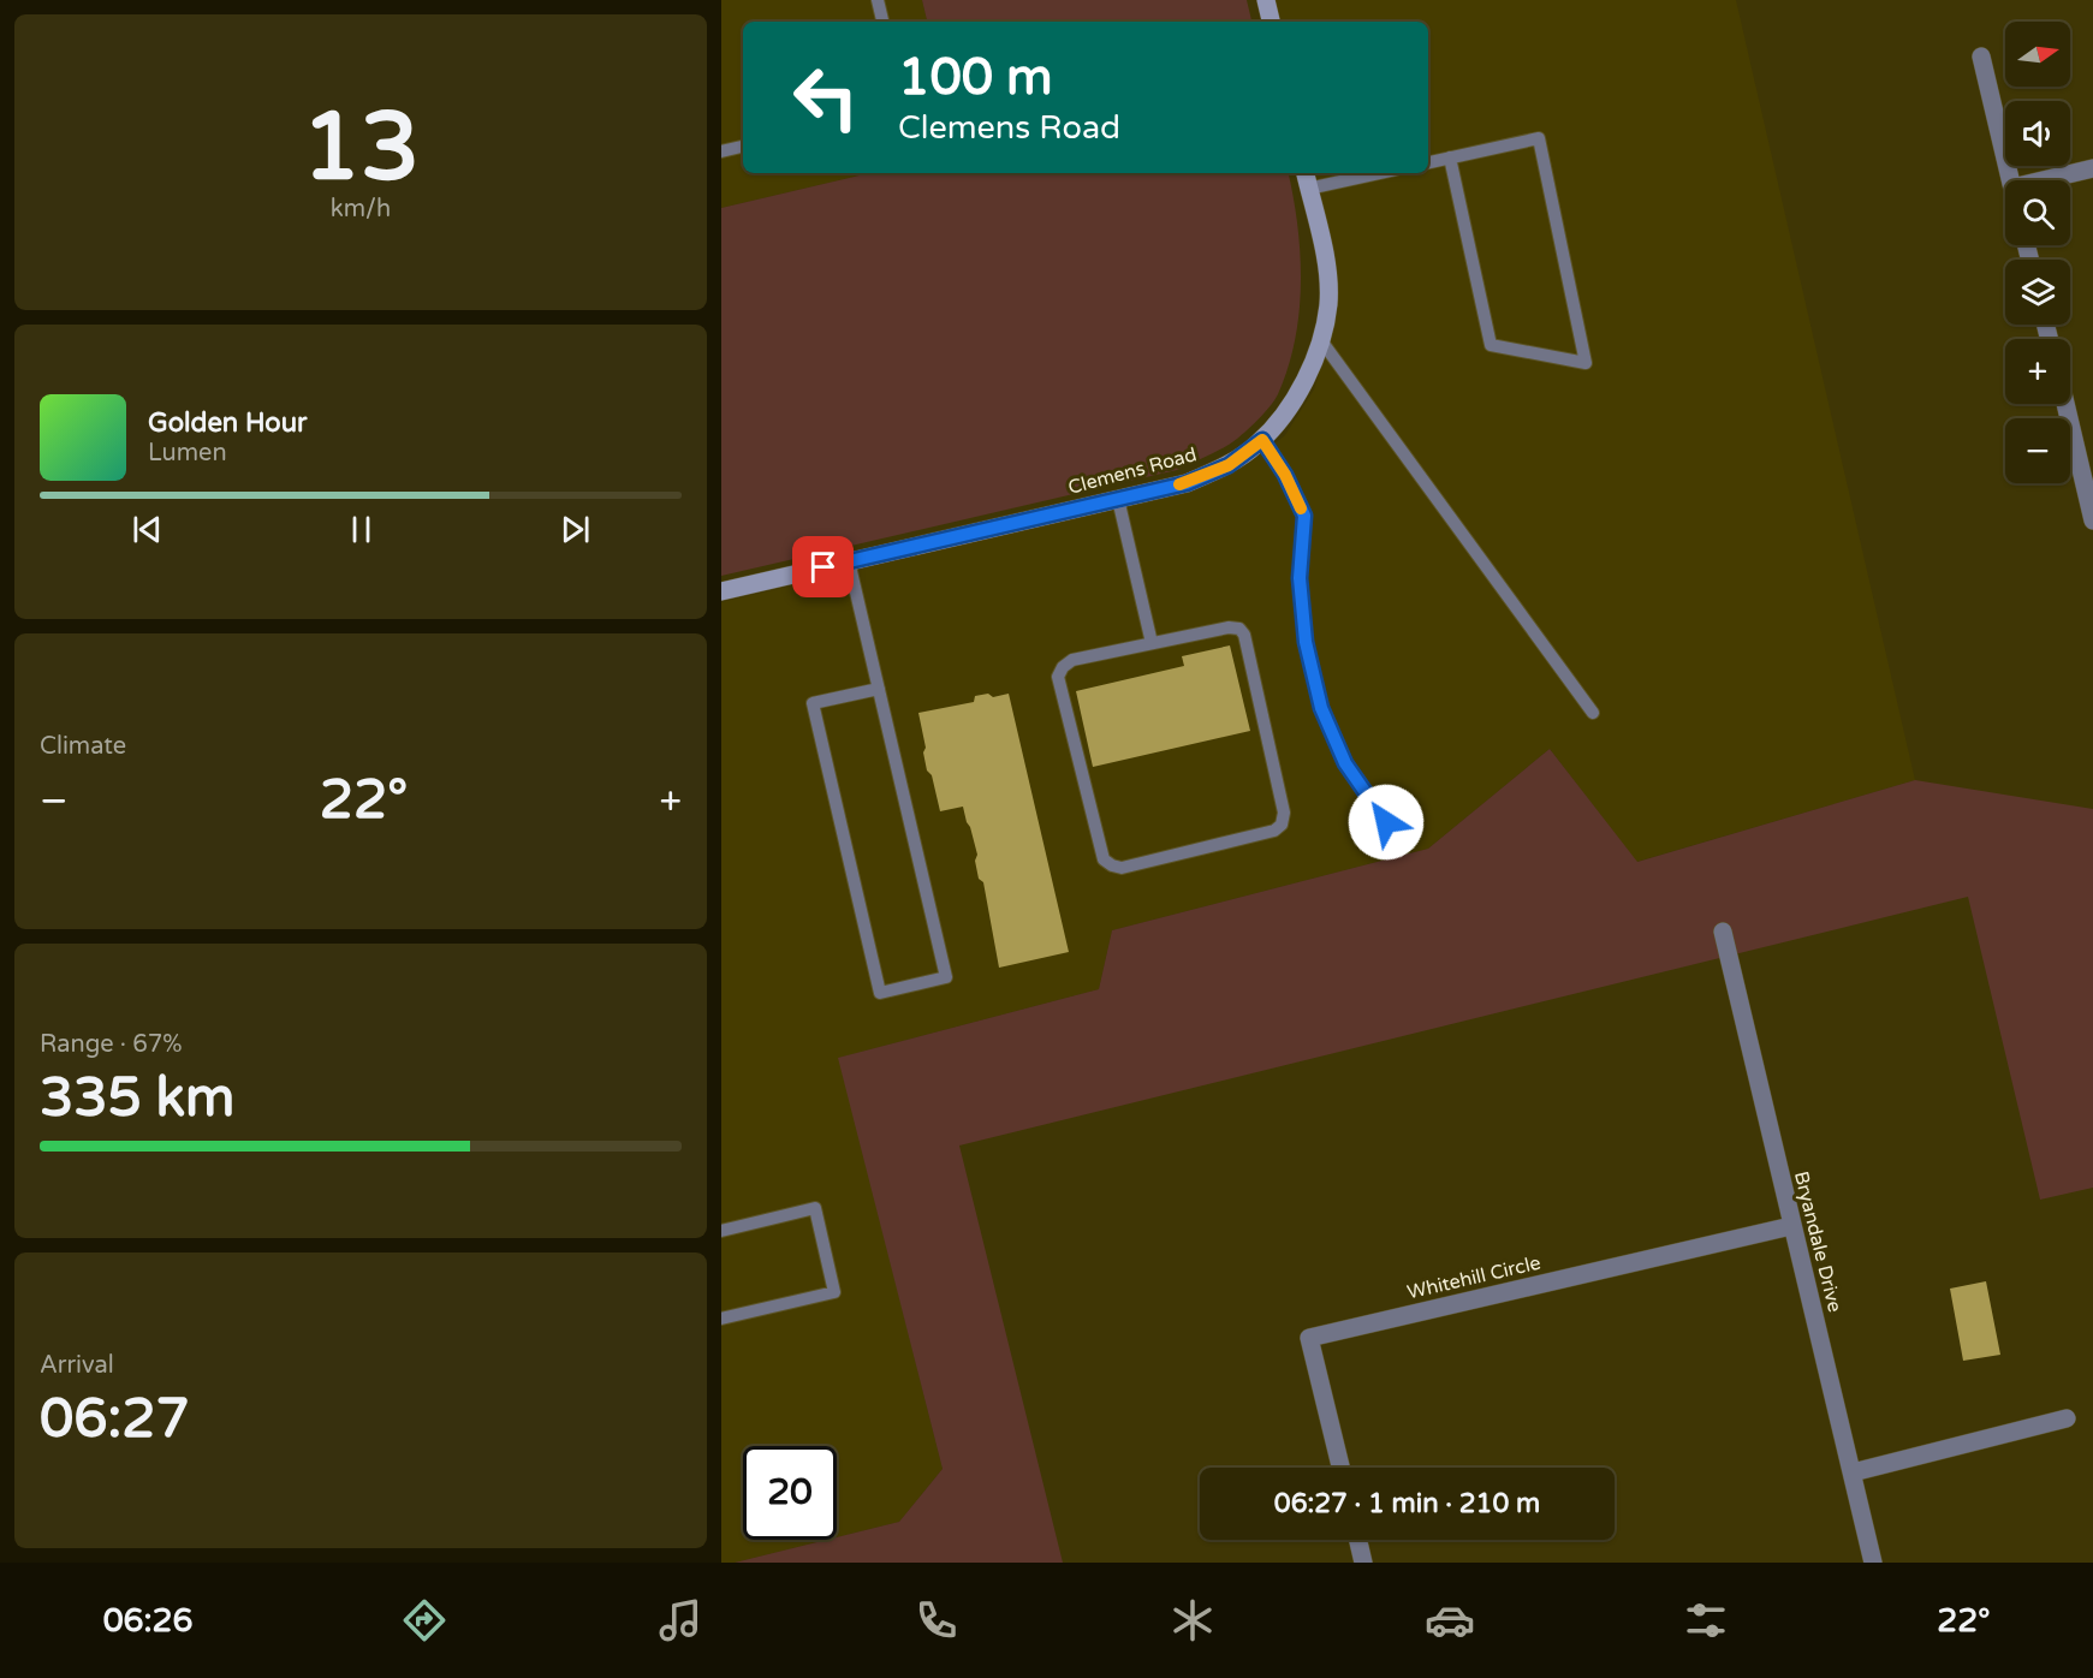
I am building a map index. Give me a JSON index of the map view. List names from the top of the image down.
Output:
{
  "streets": {
    "street": ["Clemens Road", "Bryandale Drive", "Whitehill Circle"]
  },
  "crossings": [
    ["Bryandale Drive", "Whitehill Circle"]
  ],
  "north": "right",
  "page": {
    "tile": [
      ["13", "km/h"],
      "Climate",
      ["Range · 67%", "335 km"],
      ["Arrival", "06:27"]
    ],
    "map_buttons": ["+", "−"],
    "turn": ["100 m", "Clemens Road"],
    "song": ["Golden Hour", "Lumen"],
    "heat": ["−", "22°", "+"],
    "limit": "20",
    "trip": "06:27 · 1 min · 210 m",
    "tabs": ["06:26", "22°"]
  }
}
